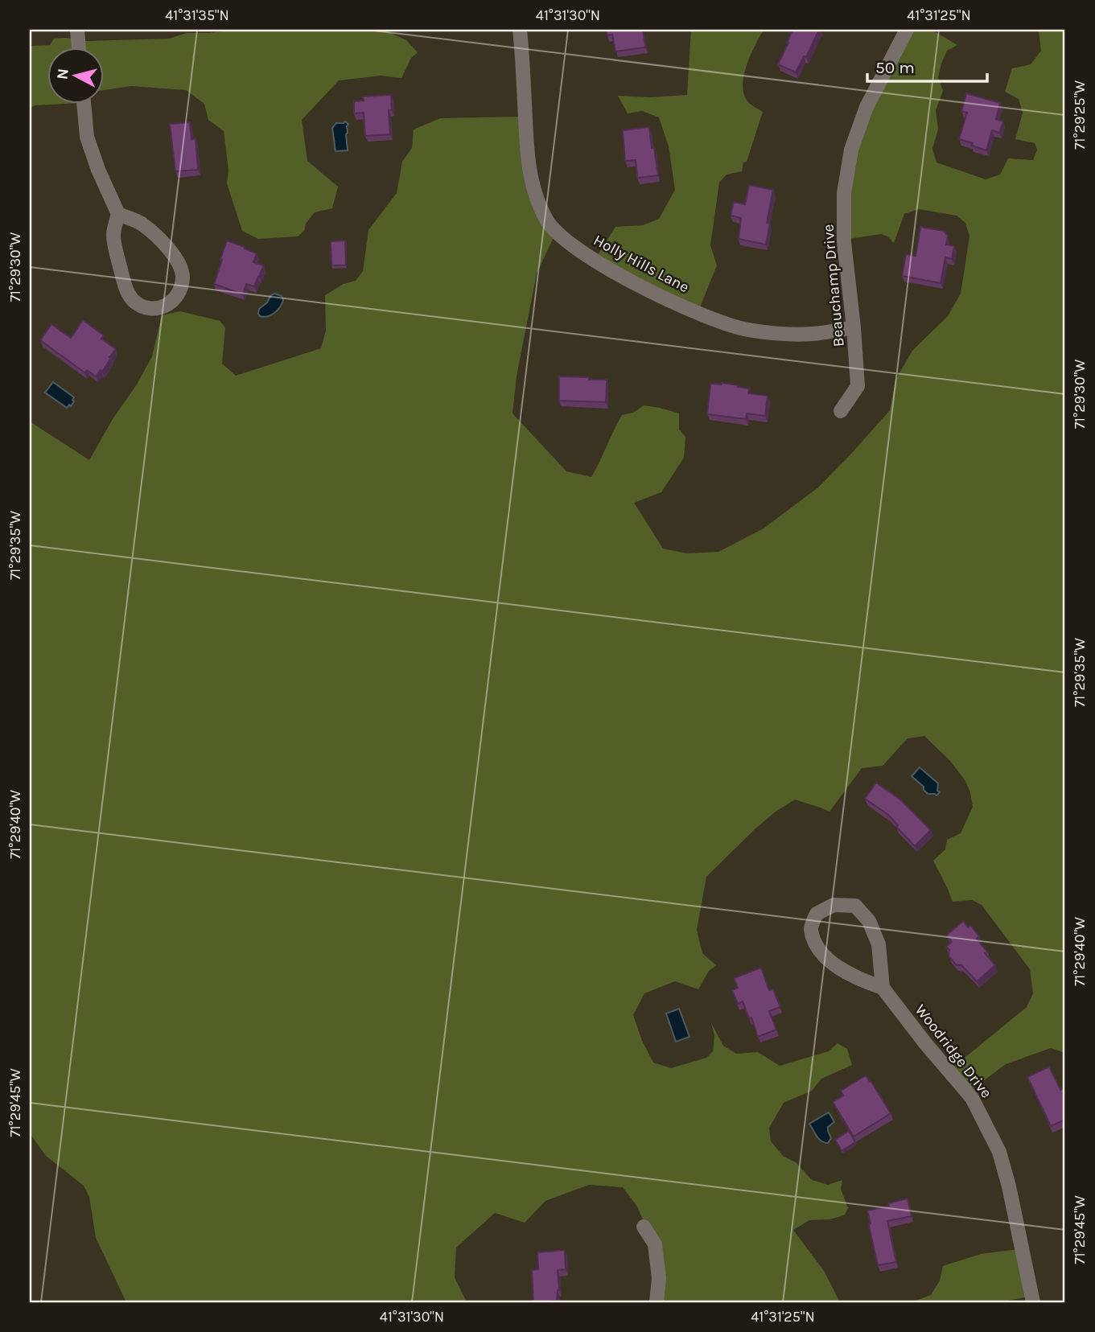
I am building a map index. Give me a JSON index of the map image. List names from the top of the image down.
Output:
{
  "streets": {
    "street": ["Holly Hills Lane", "Beauchamp Drive", "Woodridge Drive"]
  },
  "crossings": [
    ["Holly Hills Lane", "Beauchamp Drive"]
  ],
  "scale_bar": "50 m",
  "north": "left",
  "coordinates": [
    "41°31'35\"N",
    "41°31'30\"N",
    "41°31'25\"N",
    "71°29'25\"W",
    "71°29'30\"W",
    "71°29'35\"W",
    "71°29'40\"W",
    "71°29'45\"W"
  ]
}
